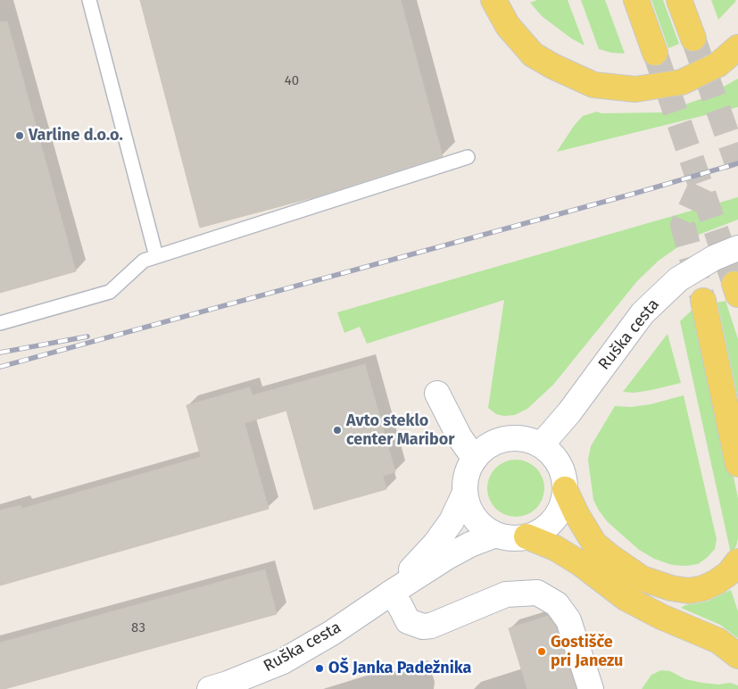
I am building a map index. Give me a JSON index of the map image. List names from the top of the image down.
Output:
{
  "streets": {
    "street": ["Ruška cesta"]
  },
  "places": [
    "Varline d.o.o.",
    "Avto steklo center Maribor",
    "Gostišče pri Janezu",
    "OŠ Janka Padežnika"
  ],
  "house_numbers": ["40", "83"]
}
